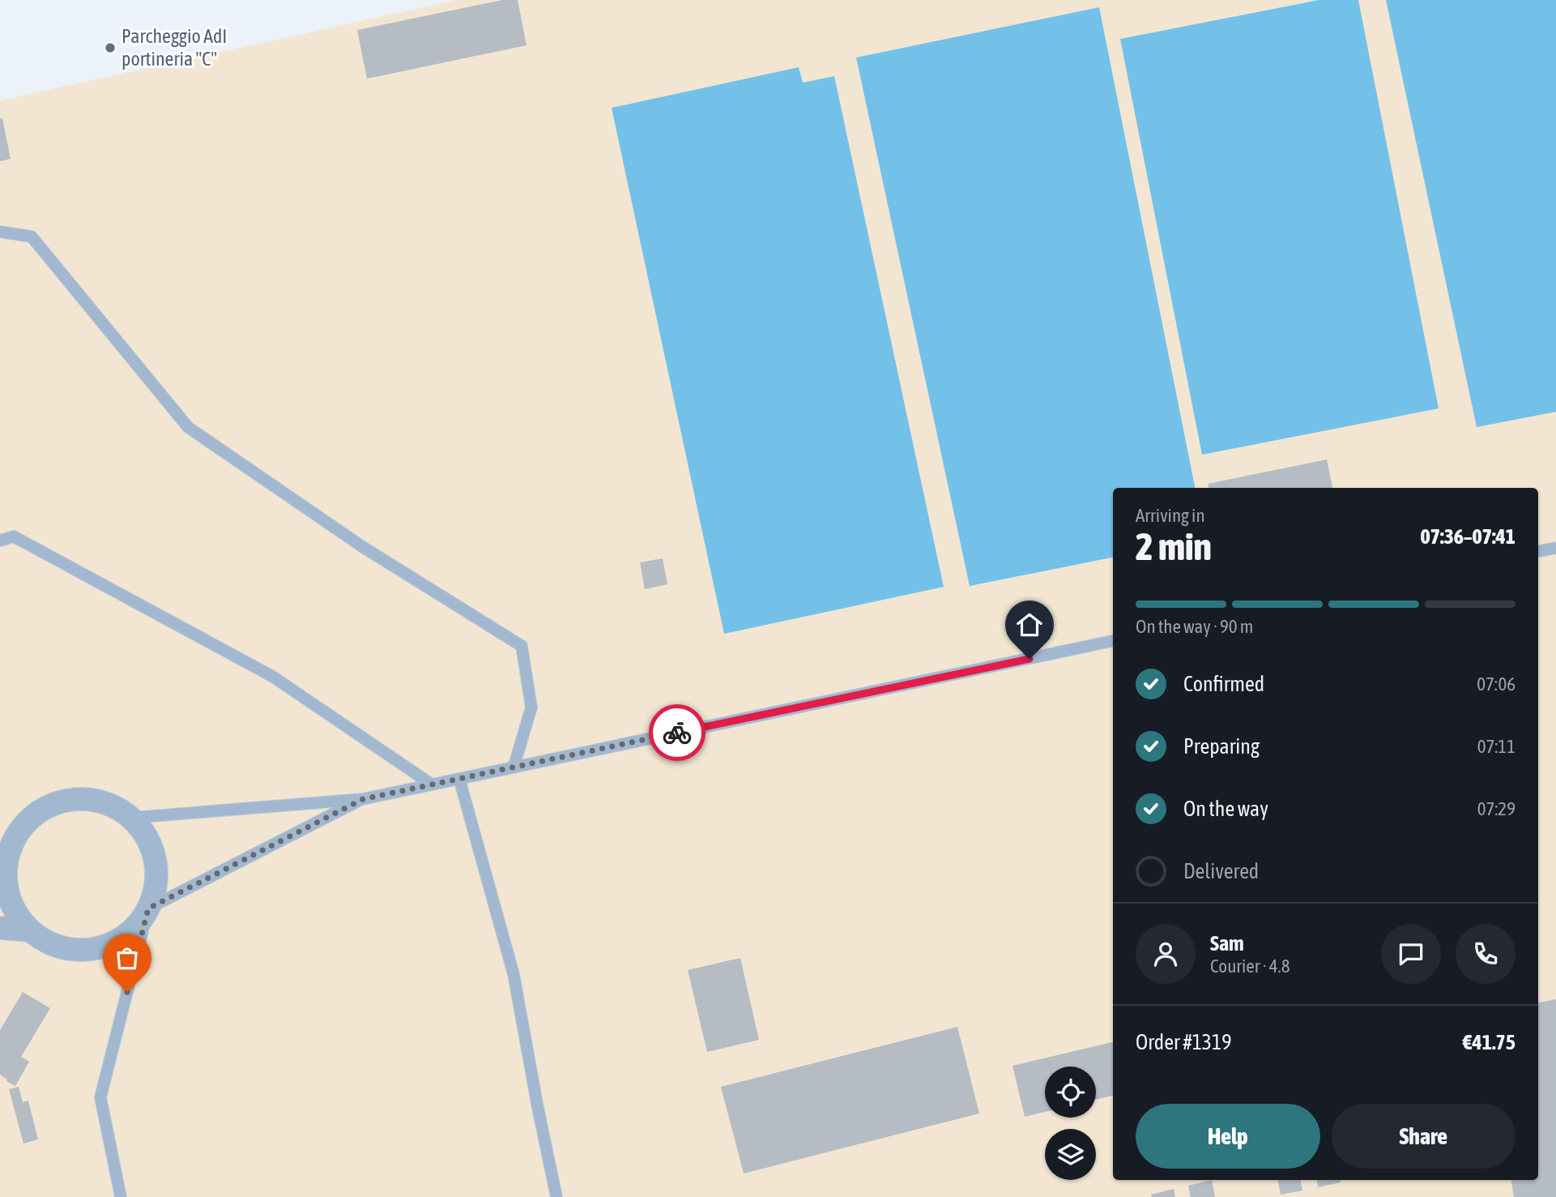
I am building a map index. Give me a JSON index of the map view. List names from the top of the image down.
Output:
{
  "places": ["Parcheggio AdI portineria \"C\""],
  "page": {
    "heading": ["2 min", "Arriving in", "07:36–07:41"],
    "panel": [
      "Sam",
      "Courier · 4.8",
      "Order #1319",
      "€41.75"
    ],
    "bar": "On the way · 90 m",
    "list": [
      ["Confirmed", "07:06"],
      ["Preparing", "07:11"],
      ["On the way", "07:29"],
      "Delivered"
    ],
    "buttons": ["Help", "Share"]
  }
}
